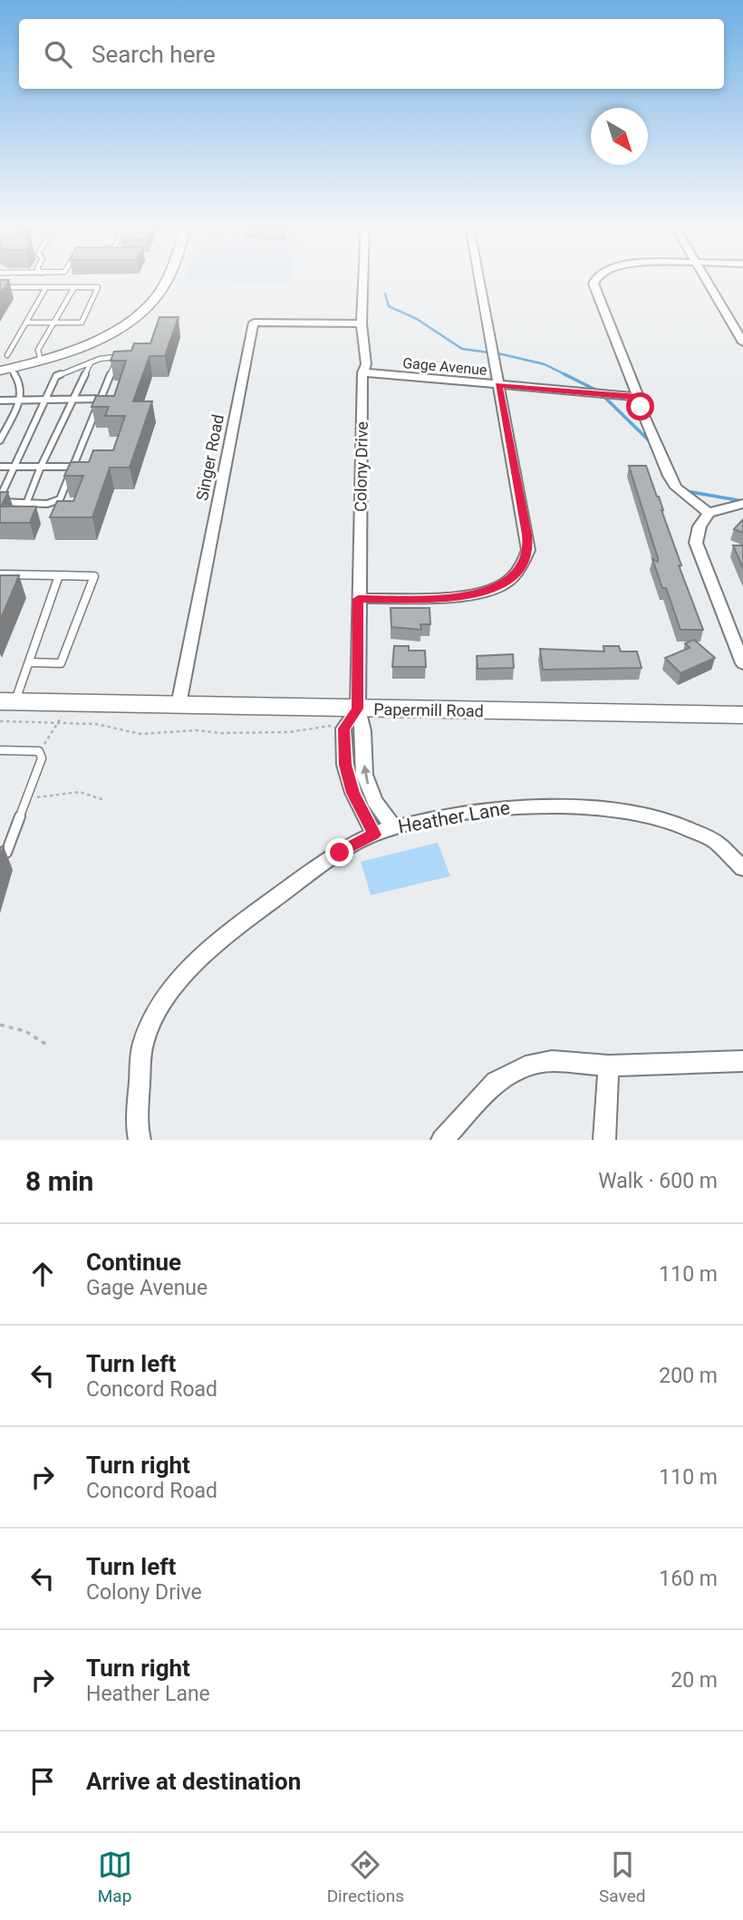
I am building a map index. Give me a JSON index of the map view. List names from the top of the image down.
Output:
{
  "streets": {
    "main road": ["Papermill Road"],
    "street": [
      "Gage Avenue",
      "Singer Road",
      "Colony Drive",
      "Heather Lane"
    ]
  },
  "crossings": [
    ["Gage Avenue", "Colony Drive"],
    ["Singer Road", "Colony Drive"],
    ["Singer Road", "Papermill Road"],
    ["Colony Drive", "Papermill Road"],
    ["Colony Drive", "Heather Lane"]
  ],
  "north": "bottom right",
  "page": {
    "search": "Search here",
    "heading": ["8 min", "Walk · 600 m"],
    "list": [
      ["Continue", "Gage Avenue", "110 m"],
      ["Turn left", "Concord Road", "200 m"],
      ["Turn right", "Concord Road", "110 m"],
      ["Turn left", "Colony Drive", "160 m"],
      ["Turn right", "Heather Lane", "20 m"],
      "Arrive at destination"
    ],
    "nav": ["Map", "Directions", "Saved"]
  }
}
